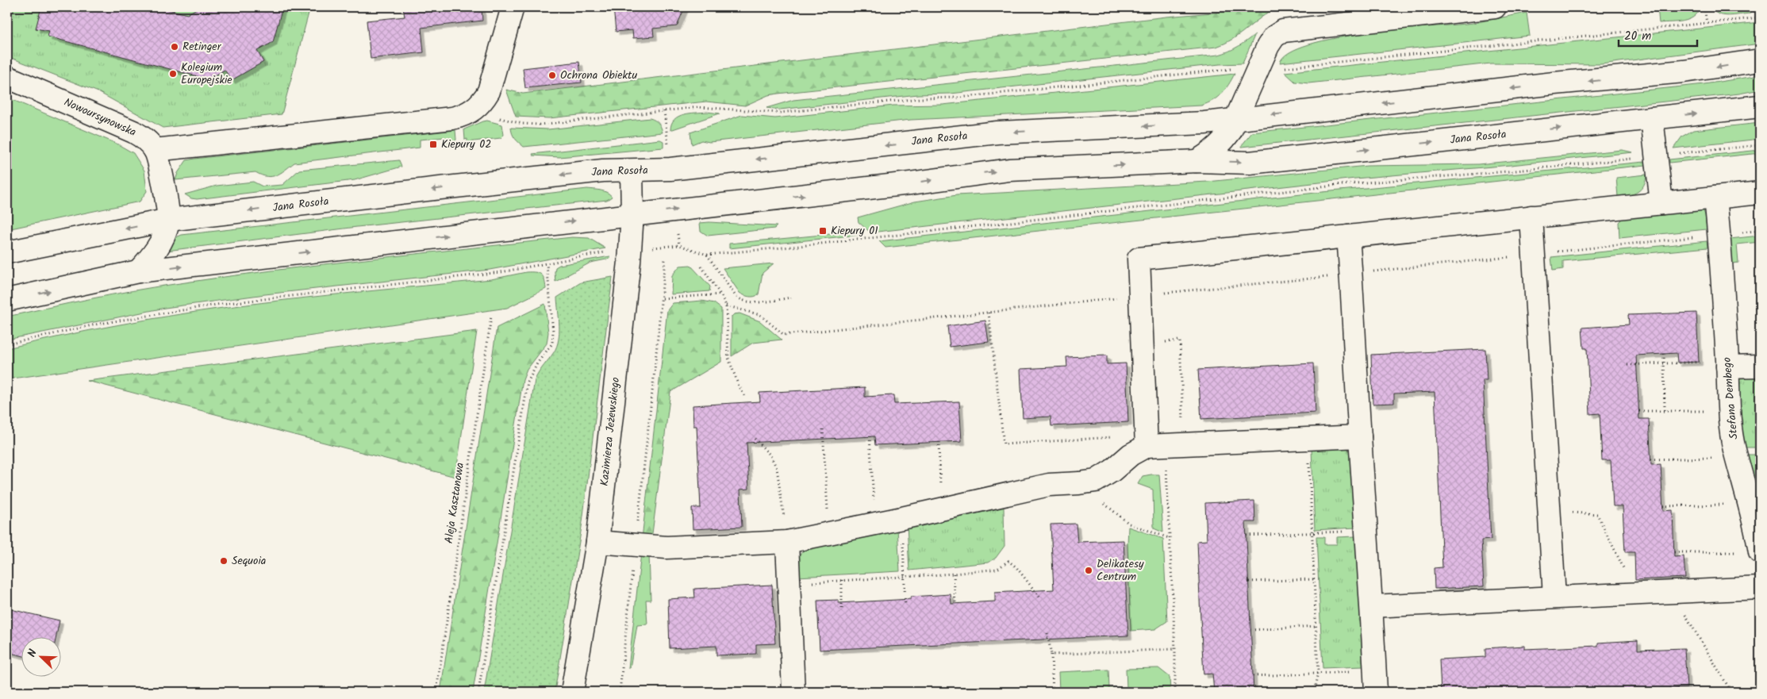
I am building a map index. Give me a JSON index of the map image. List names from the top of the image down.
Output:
{
  "streets": {
    "street": [
      "Nowoursynowska",
      "Jana Rosoła",
      "Stefana Dembego",
      "Kazimierza Jeżewskiego"
    ],
    "path": ["Aleja Kasztanowa"]
  },
  "crossings": [
    ["Nowoursynowska", "Jana Rosoła"],
    ["Jana Rosoła", "Kazimierza Jeżewskiego"]
  ],
  "places": {
    "other": [
      "Retinger",
      "Kolegium Europejskie",
      "Ochrona Obiektu",
      "Sequoia",
      "Delikatesy Centrum"
    ],
    "transit": ["Kiepury 02", "Kiepury 01"]
  },
  "scale_bar": "20 m",
  "north": "top left"
}
